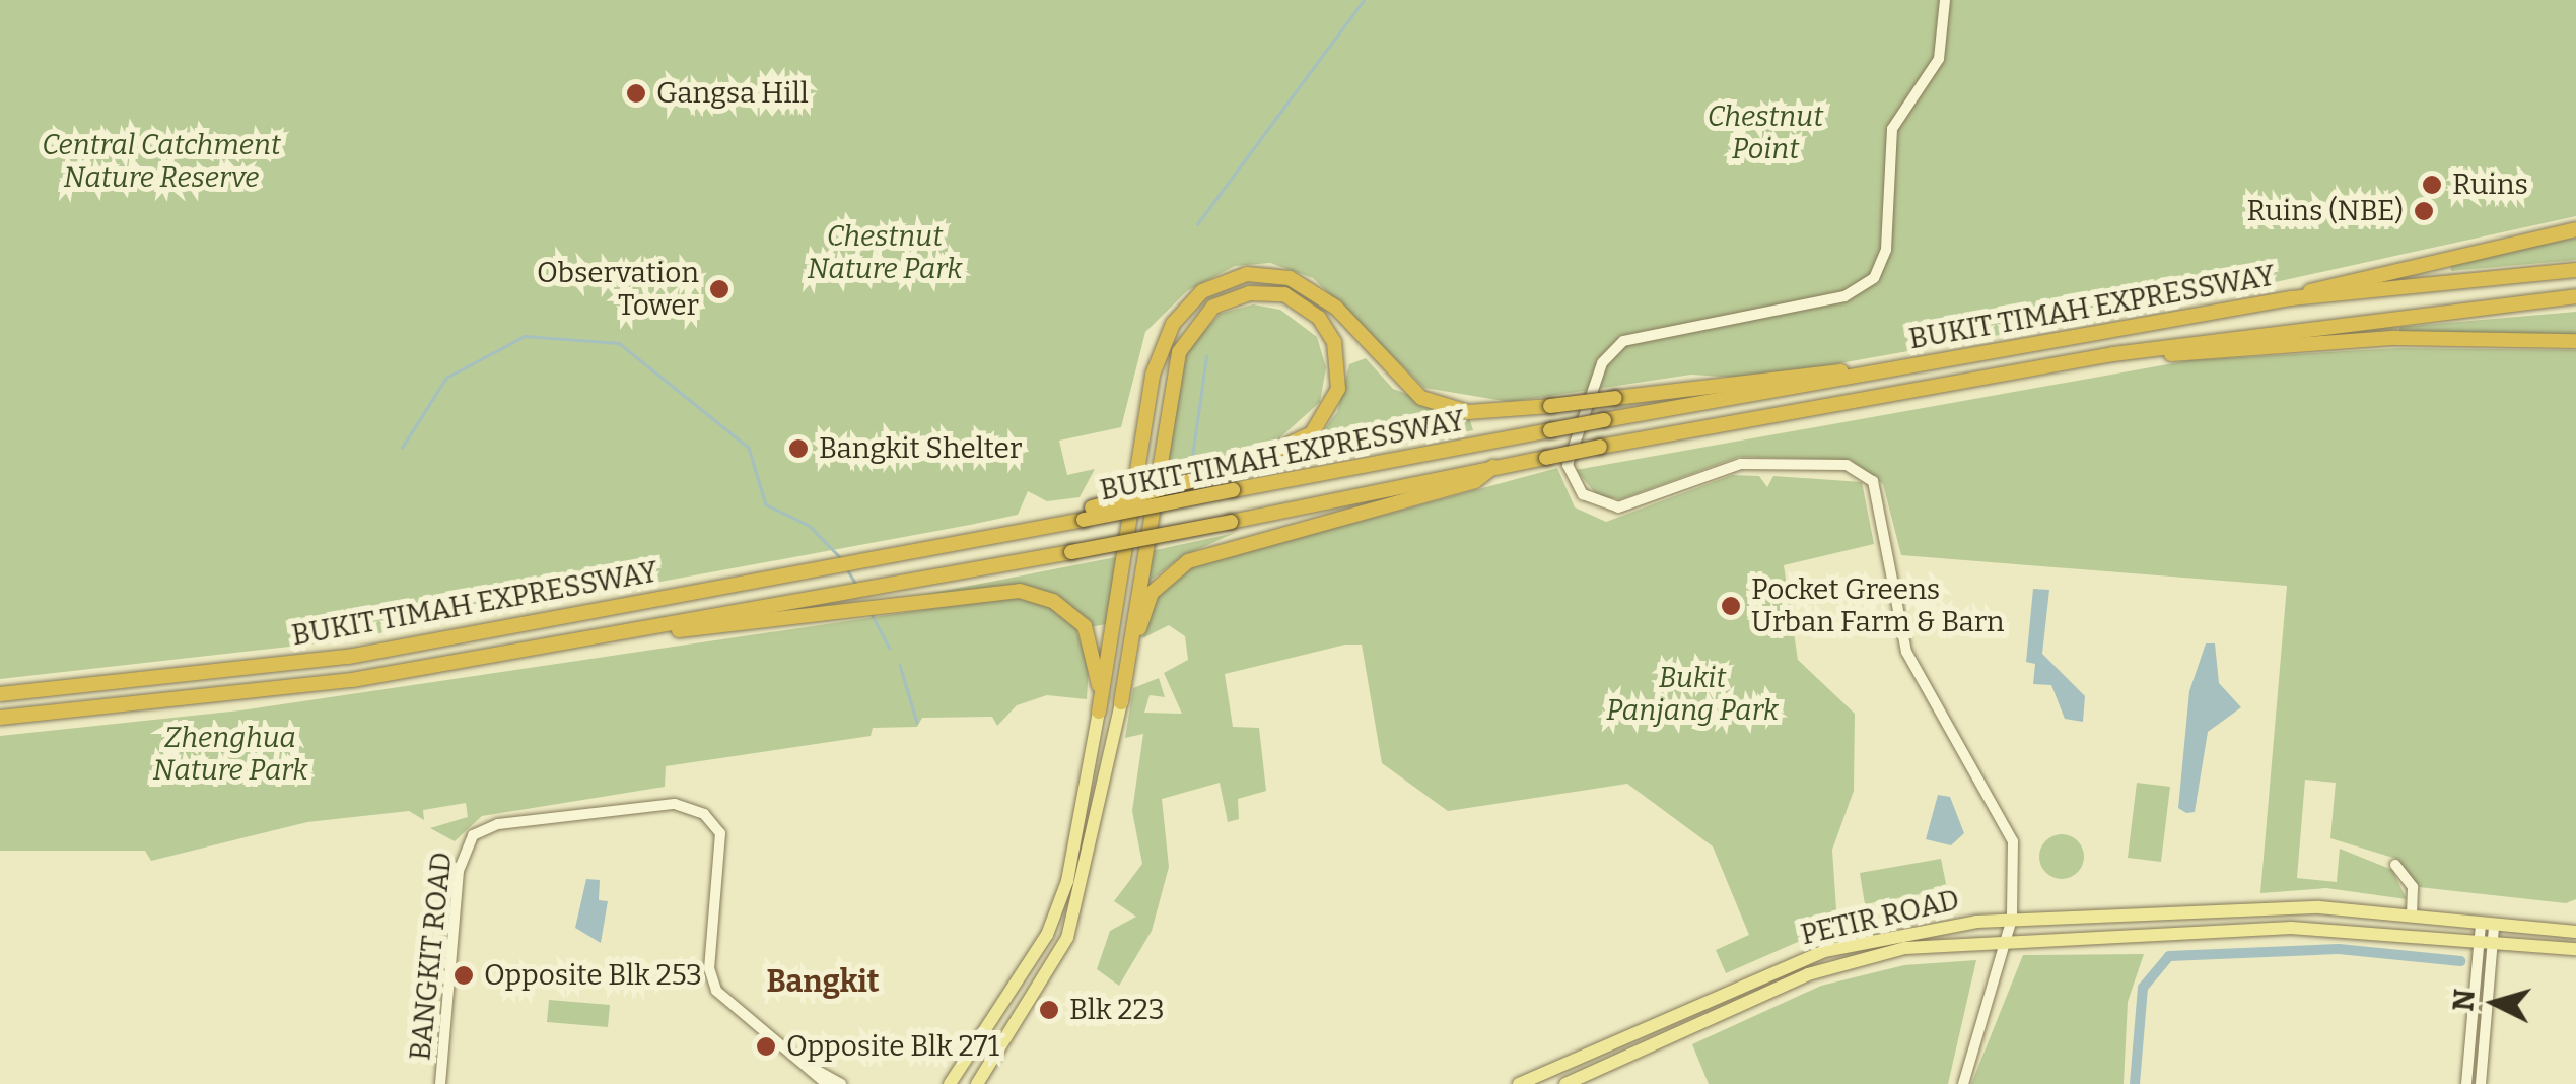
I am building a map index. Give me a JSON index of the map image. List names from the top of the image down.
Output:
{
  "streets": {
    "highway": ["BUKIT TIMAH EXPRESSWAY"],
    "main road": ["PETIR ROAD"],
    "street": ["BANGKIT ROAD"]
  },
  "districts": ["Bangkit"],
  "parks": [
    "Chestnut Point",
    "Central Catchment Nature Reserve",
    "Chestnut Nature Park",
    "Bukit Panjang Park",
    "Zhenghua Nature Park"
  ],
  "places": [
    "Gangsa Hill",
    "Ruins",
    "Ruins (NBE)",
    "Observation Tower",
    "Bangkit Shelter",
    "Pocket Greens Urban Farm & Barn",
    "Opposite Blk 253",
    "Blk 223",
    "Opposite Blk 271"
  ],
  "north": "left"
}
